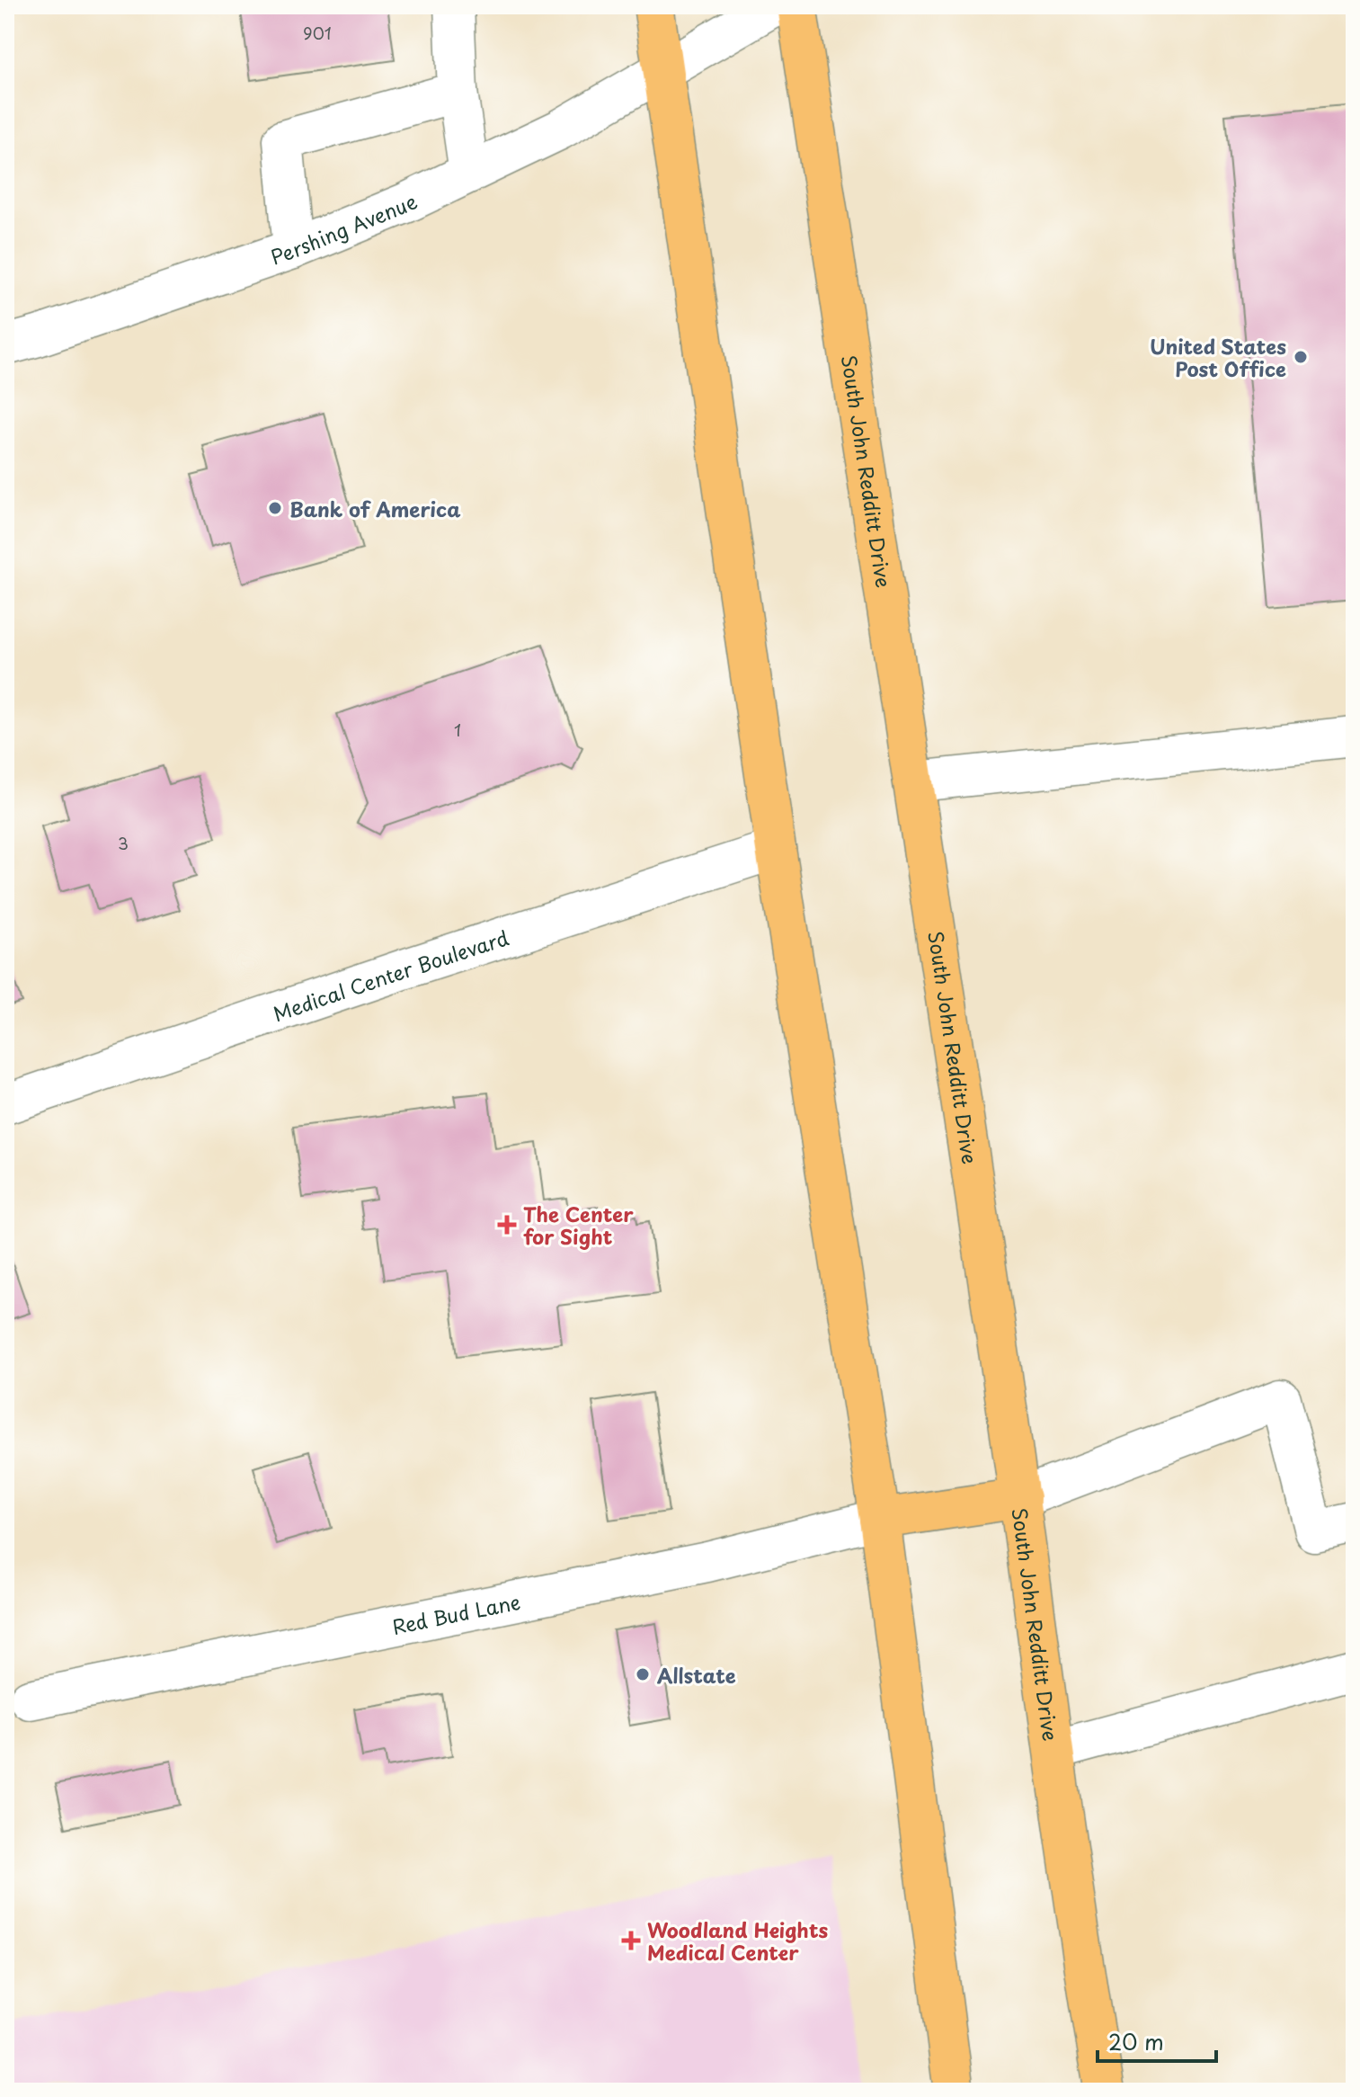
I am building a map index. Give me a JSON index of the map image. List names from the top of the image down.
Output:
{
  "streets": {
    "highway": ["South John Redditt Drive"],
    "street": ["Pershing Avenue", "Medical Center Boulevard", "Red Bud Lane"]
  },
  "places": {
    "other": ["United States Post Office", "Bank of America", "Allstate"],
    "health": ["The Center for Sight", "Woodland Heights Medical Center"]
  },
  "house_numbers": ["901", "1", "3"],
  "scale_bar": "20 m"
}
